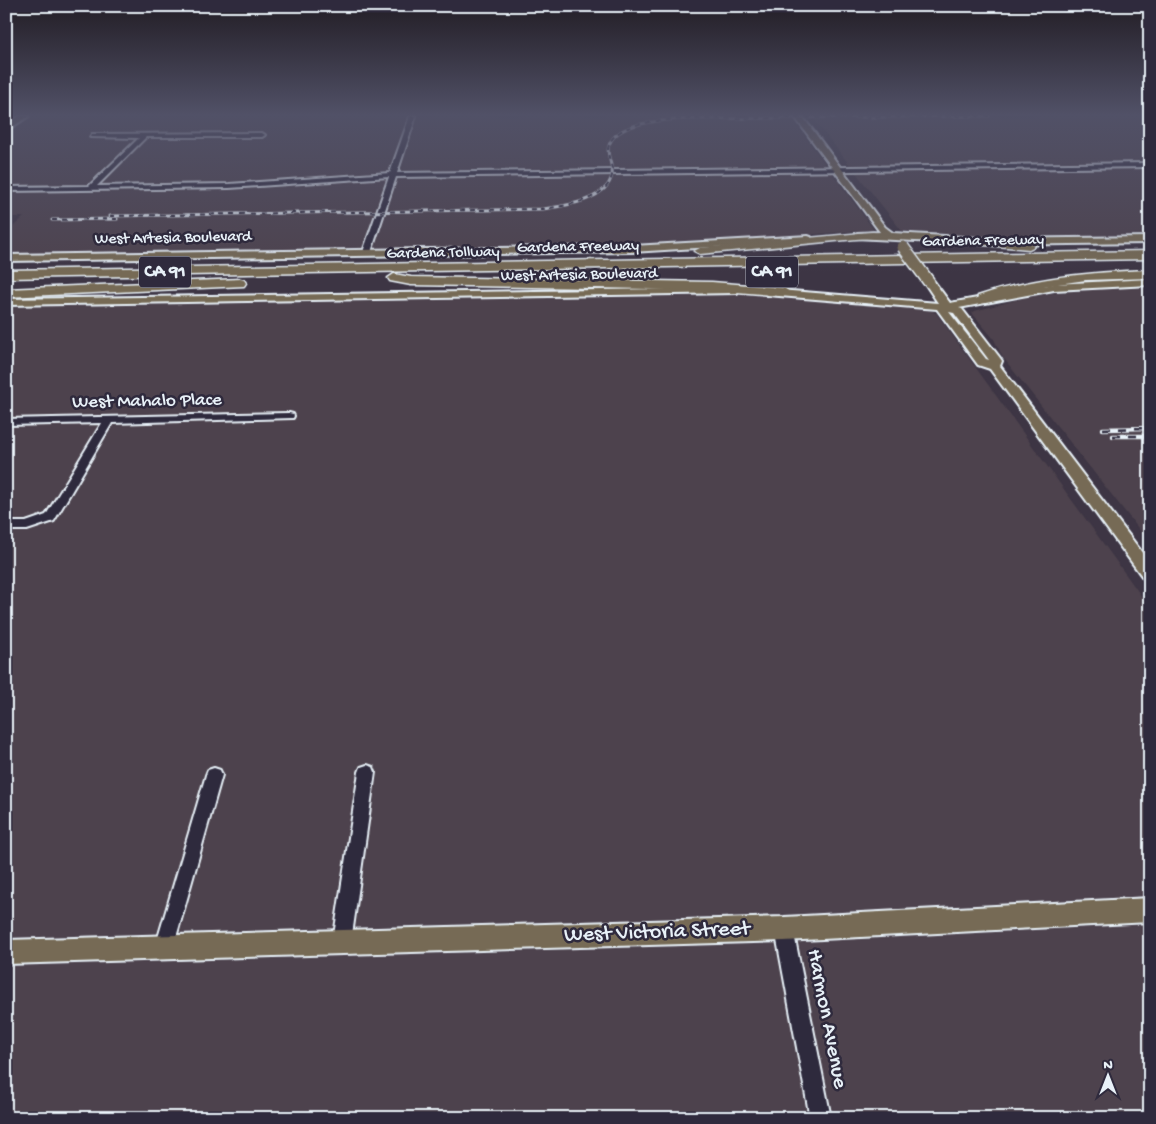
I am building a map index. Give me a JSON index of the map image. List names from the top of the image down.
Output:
{
  "streets": {
    "highway": ["Gardena Freeway", "Gardena Tollway", "CA 91"],
    "main road": ["West Artesia Boulevard", "West Victoria Street"],
    "street": ["West Mahalo Place", "Harmon Avenue"]
  },
  "crossings": [
    ["Gardena Freeway", "Gardena Tollway"],
    ["West Victoria Street", "Harmon Avenue"]
  ],
  "north": "top"
}
